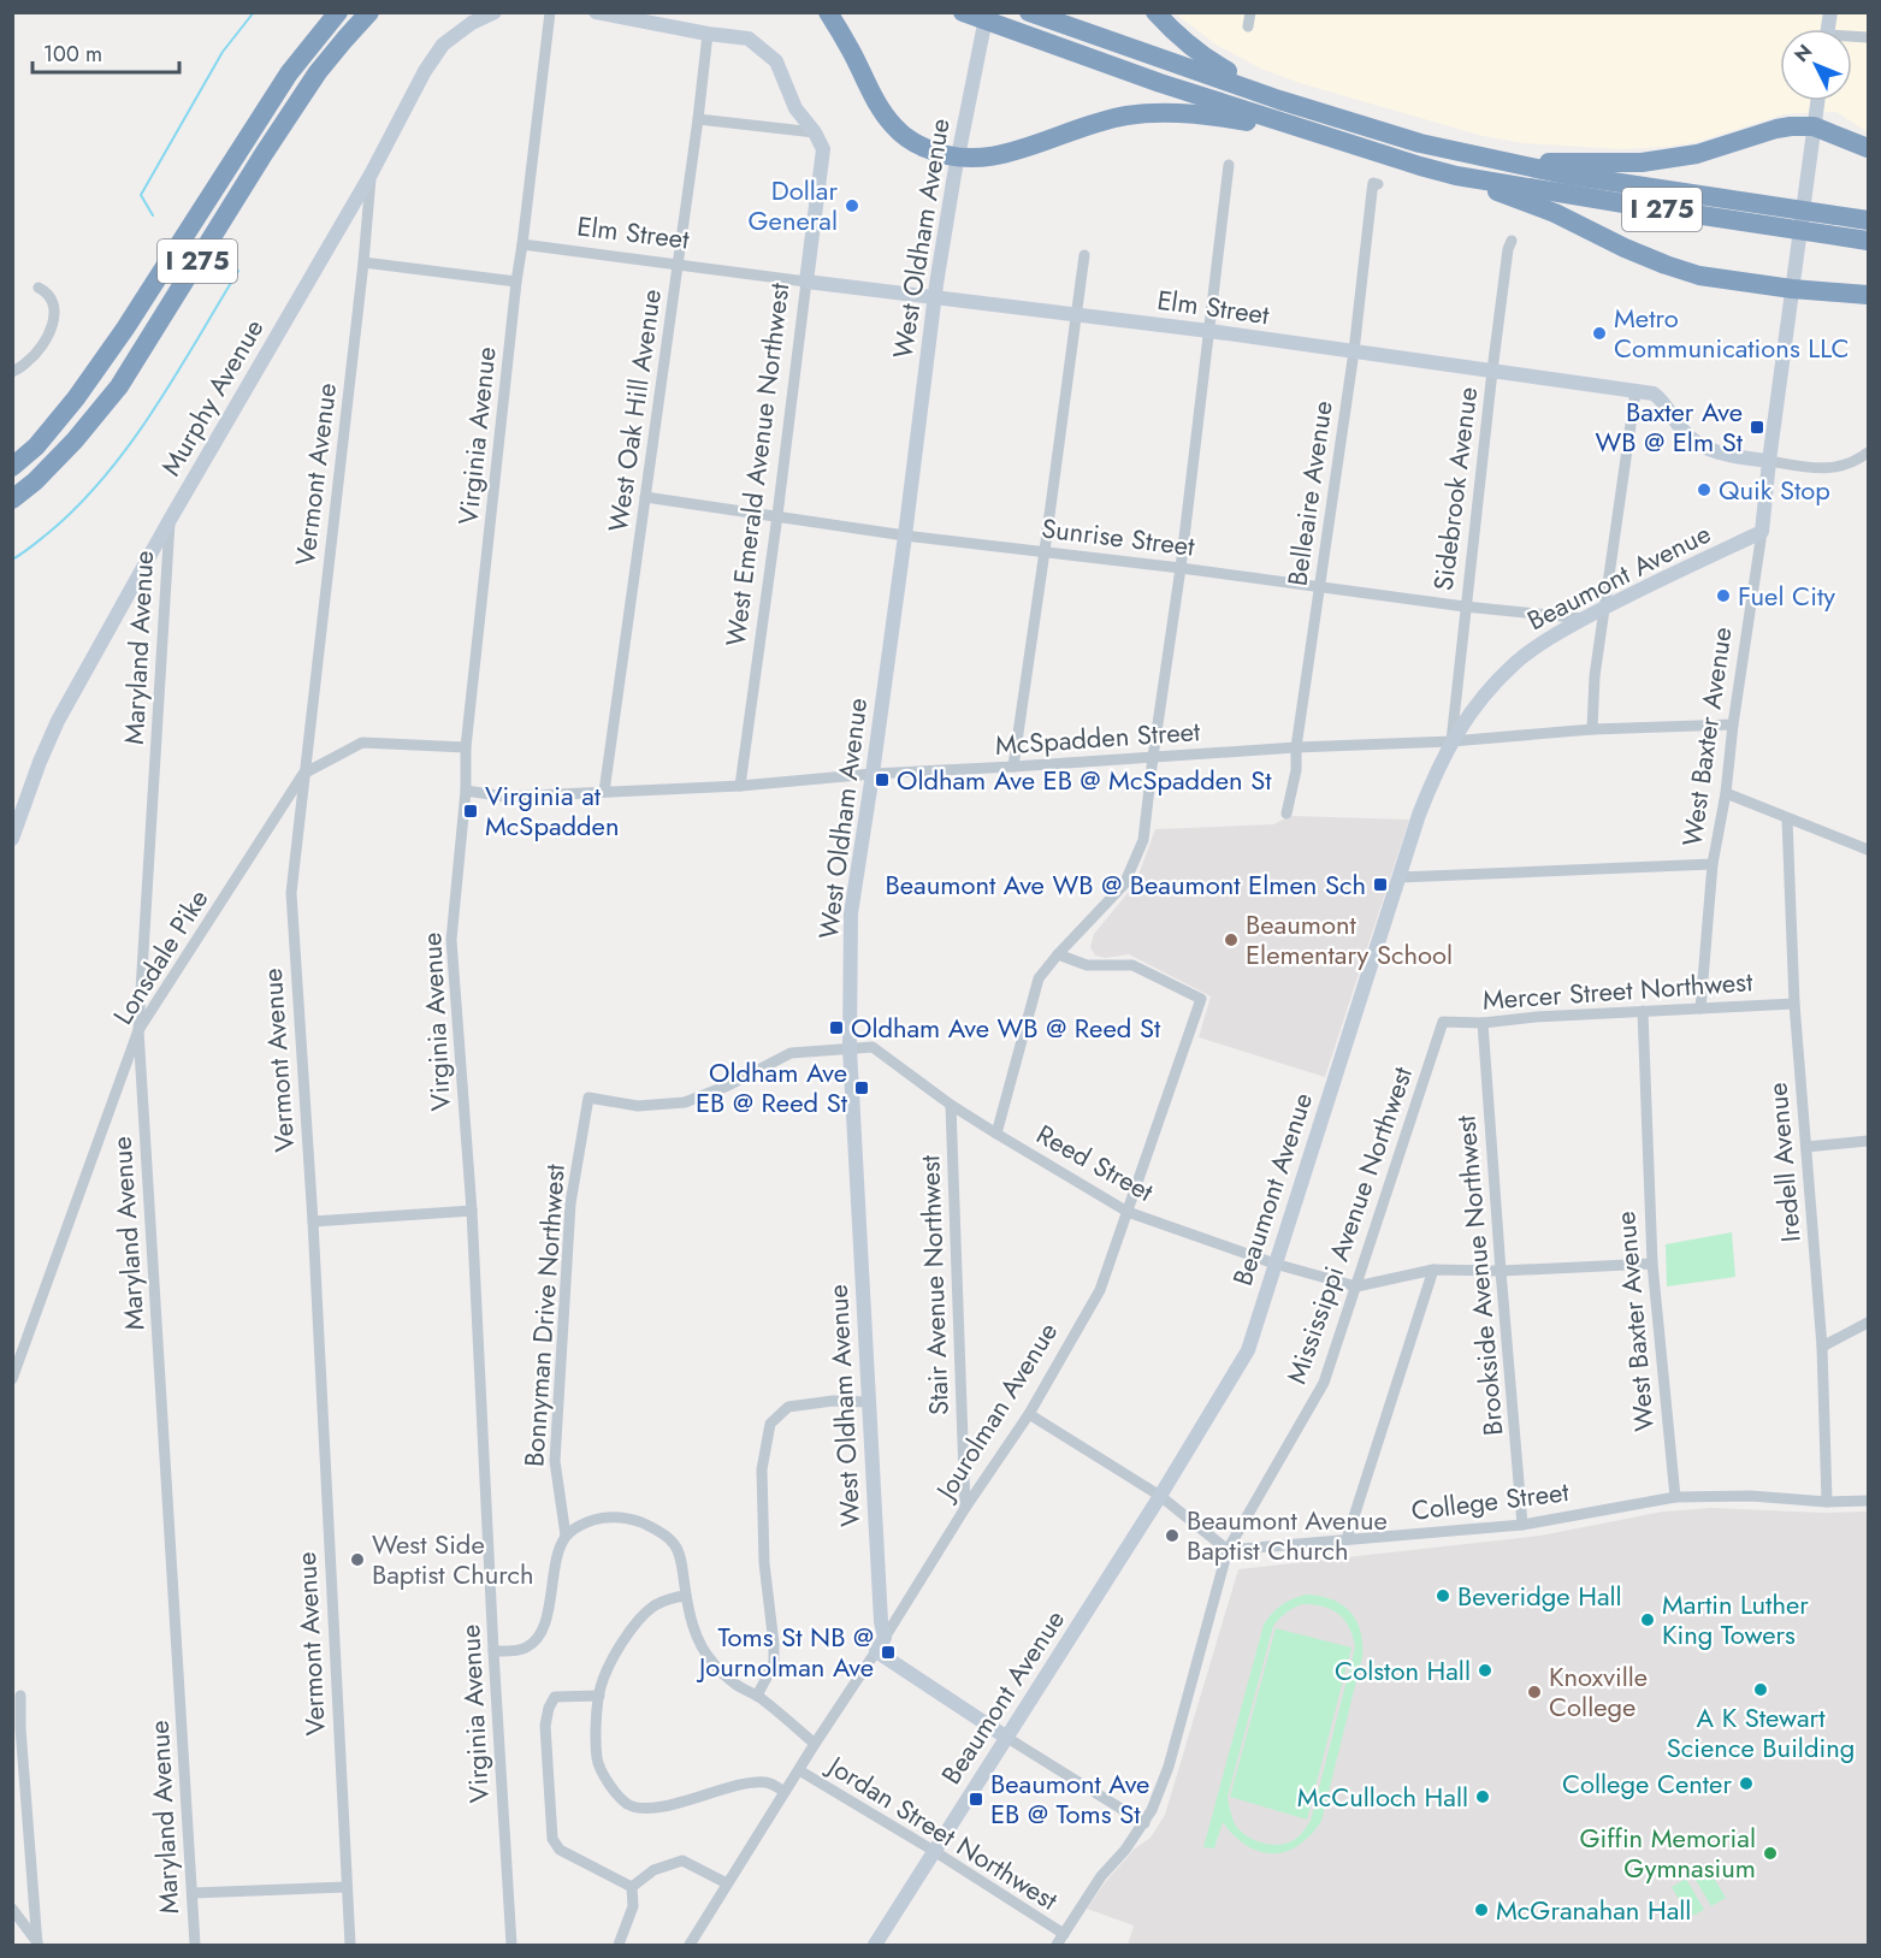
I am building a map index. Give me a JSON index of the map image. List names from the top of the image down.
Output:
{
  "streets": {
    "highway": ["I 275"],
    "street": [
      "Elm Street",
      "West Oldham Avenue",
      "Murphy Avenue",
      "West Oak Hill Avenue",
      "Virginia Avenue",
      "West Emerald Avenue Northwest",
      "Vermont Avenue",
      "Sidebrook Avenue",
      "Belleaire Avenue",
      "Sunrise Street",
      "Beaumont Avenue",
      "Maryland Avenue",
      "West Baxter Avenue",
      "McSpadden Street",
      "Lonsdale Pike",
      "Mercer Street Northwest",
      "Reed Street",
      "Iredell Avenue",
      "Mississippi Avenue Northwest",
      "Brookside Avenue Northwest",
      "Stair Avenue Northwest",
      "Bonnyman Drive Northwest",
      "Jourolman Avenue",
      "College Street",
      "Jordan Street Northwest"
    ]
  },
  "crossings": [
    ["Elm Street", "West Oldham Avenue"],
    ["Elm Street", "West Oak Hill Avenue"],
    ["Elm Street", "Virginia Avenue"],
    ["Elm Street", "West Emerald Avenue Northwest"],
    ["Elm Street", "Sidebrook Avenue"],
    ["Elm Street", "Belleaire Avenue"],
    ["Elm Street", "West Baxter Avenue"],
    ["West Oldham Avenue", "Sunrise Street"],
    ["West Oldham Avenue", "McSpadden Street"],
    ["West Oldham Avenue", "Reed Street"],
    ["West Oldham Avenue", "Jourolman Avenue"],
    ["Murphy Avenue", "Vermont Avenue"],
    ["Murphy Avenue", "Maryland Avenue"],
    ["West Oak Hill Avenue", "Sunrise Street"],
    ["West Oak Hill Avenue", "McSpadden Street"],
    ["Virginia Avenue", "McSpadden Street"],
    ["Virginia Avenue", "Lonsdale Pike"],
    ["West Emerald Avenue Northwest", "Sunrise Street"],
    ["West Emerald Avenue Northwest", "McSpadden Street"],
    ["Vermont Avenue", "Lonsdale Pike"],
    ["Sidebrook Avenue", "Sunrise Street"],
    ["Sidebrook Avenue", "Beaumont Avenue"],
    ["Sidebrook Avenue", "McSpadden Street"],
    ["Belleaire Avenue", "Sunrise Street"],
    ["Belleaire Avenue", "McSpadden Street"],
    ["Sunrise Street", "Beaumont Avenue"],
    ["Beaumont Avenue", "West Baxter Avenue"],
    ["Beaumont Avenue", "McSpadden Street"],
    ["Beaumont Avenue", "Reed Street"],
    ["Beaumont Avenue", "Jordan Street Northwest"],
    ["Maryland Avenue", "Lonsdale Pike"],
    ["West Baxter Avenue", "McSpadden Street"],
    ["West Baxter Avenue", "Mercer Street Northwest"],
    ["West Baxter Avenue", "Reed Street"],
    ["West Baxter Avenue", "College Street"],
    ["Mercer Street Northwest", "Iredell Avenue"],
    ["Mercer Street Northwest", "Mississippi Avenue Northwest"],
    ["Mercer Street Northwest", "Brookside Avenue Northwest"],
    ["Reed Street", "Mississippi Avenue Northwest"],
    ["Reed Street", "Brookside Avenue Northwest"],
    ["Reed Street", "Stair Avenue Northwest"],
    ["Reed Street", "Bonnyman Drive Northwest"],
    ["Reed Street", "Jourolman Avenue"],
    ["Iredell Avenue", "College Street"],
    ["Mississippi Avenue Northwest", "College Street"],
    ["Mississippi Avenue Northwest", "Jordan Street Northwest"],
    ["Brookside Avenue Northwest", "College Street"],
    ["Stair Avenue Northwest", "Jourolman Avenue"],
    ["Jourolman Avenue", "Jordan Street Northwest"]
  ],
  "places": {
    "other": [
      "Dollar General",
      "Metro Communications LLC",
      "Quik Stop",
      "Fuel City",
      "Beaumont Elementary School",
      "Beaumont Avenue Baptist Church",
      "West Side Baptist Church",
      "Beveridge Hall",
      "Martin Luther King Towers",
      "Colston Hall",
      "A K Stewart Science Building",
      "Knoxville College",
      "College Center",
      "McCulloch Hall",
      "Giffin Memorial Gymnasium",
      "McGranahan Hall"
    ],
    "transit": [
      "Baxter Ave WB @ Elm St",
      "Oldham Ave EB @ McSpadden St",
      "Virginia at McSpadden",
      "Beaumont Ave WB @ Beaumont Elmen Sch",
      "Oldham Ave WB @ Reed St",
      "Oldham Ave EB @ Reed St",
      "Toms St NB @ Journolman Ave",
      "Beaumont Ave EB @ Toms St"
    ]
  },
  "scale_bar": "100 m",
  "north": "top left"
}
